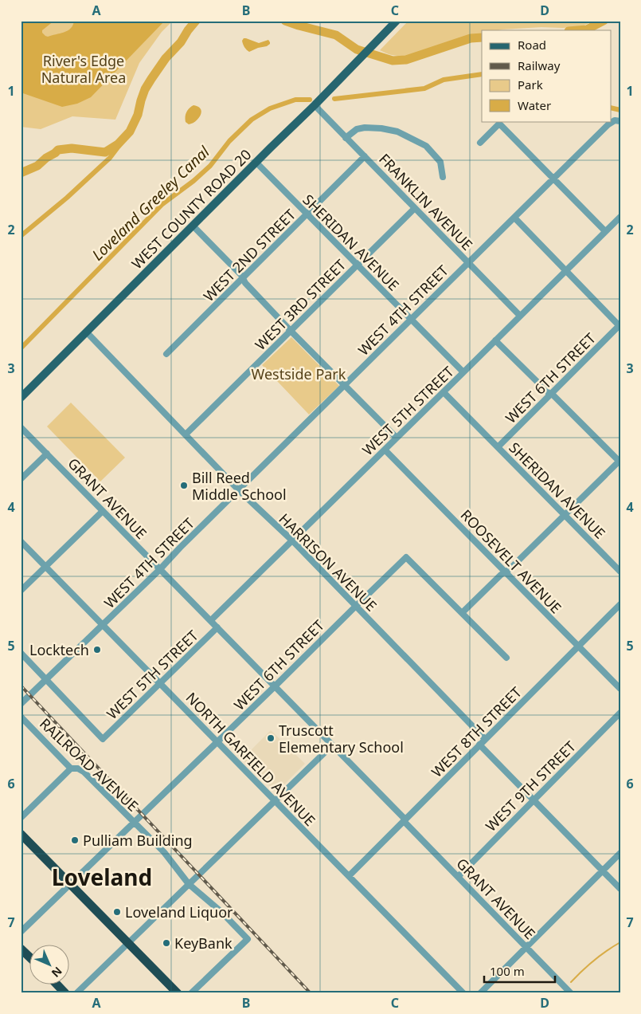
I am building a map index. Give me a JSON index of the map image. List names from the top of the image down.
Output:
{
  "streets": {
    "main road": ["WEST COUNTY ROAD 20"],
    "street": [
      "FRANKLIN AVENUE",
      "SHERIDAN AVENUE",
      "WEST 2ND STREET",
      "WEST 3RD STREET",
      "WEST 4TH STREET",
      "WEST 6TH STREET",
      "WEST 5TH STREET",
      "GRANT AVENUE",
      "ROOSEVELT AVENUE",
      "HARRISON AVENUE",
      "WEST 8TH STREET",
      "NORTH GARFIELD AVENUE",
      "RAILROAD AVENUE",
      "WEST 9TH STREET"
    ]
  },
  "crossings": [
    ["FRANKLIN AVENUE", "WEST COUNTY ROAD 20"],
    ["FRANKLIN AVENUE", "WEST 2ND STREET"],
    ["FRANKLIN AVENUE", "WEST 3RD STREET"],
    ["FRANKLIN AVENUE", "WEST 4TH STREET"],
    ["FRANKLIN AVENUE", "WEST 5TH STREET"],
    ["WEST COUNTY ROAD 20", "SHERIDAN AVENUE"],
    ["WEST COUNTY ROAD 20", "HARRISON AVENUE"],
    ["SHERIDAN AVENUE", "WEST 2ND STREET"],
    ["SHERIDAN AVENUE", "WEST 3RD STREET"],
    ["SHERIDAN AVENUE", "WEST 4TH STREET"],
    ["SHERIDAN AVENUE", "WEST 6TH STREET"],
    ["SHERIDAN AVENUE", "WEST 5TH STREET"],
    ["WEST 3RD STREET", "HARRISON AVENUE"],
    ["WEST 4TH STREET", "GRANT AVENUE"],
    ["WEST 4TH STREET", "HARRISON AVENUE"],
    ["WEST 4TH STREET", "NORTH GARFIELD AVENUE"],
    ["WEST 4TH STREET", "RAILROAD AVENUE"],
    ["WEST 6TH STREET", "GRANT AVENUE"],
    ["WEST 6TH STREET", "HARRISON AVENUE"],
    ["WEST 6TH STREET", "NORTH GARFIELD AVENUE"],
    ["WEST 6TH STREET", "RAILROAD AVENUE"],
    ["WEST 5TH STREET", "GRANT AVENUE"],
    ["WEST 5TH STREET", "ROOSEVELT AVENUE"],
    ["WEST 5TH STREET", "HARRISON AVENUE"],
    ["WEST 5TH STREET", "NORTH GARFIELD AVENUE"],
    ["WEST 5TH STREET", "RAILROAD AVENUE"],
    ["GRANT AVENUE", "WEST 8TH STREET"],
    ["GRANT AVENUE", "WEST 9TH STREET"],
    ["ROOSEVELT AVENUE", "WEST 8TH STREET"],
    ["HARRISON AVENUE", "WEST 8TH STREET"],
    ["WEST 8TH STREET", "NORTH GARFIELD AVENUE"]
  ],
  "districts": ["Loveland"],
  "water": ["Loveland Greeley Canal"],
  "parks": ["River's Edge Natural Area", "Westside Park"],
  "places": [
    "Bill Reed Middle School",
    "Locktech",
    "Truscott Elementary School",
    "Pulliam Building",
    "Loveland Liquor",
    "KeyBank"
  ],
  "legend": [
    "Road",
    "Railway",
    "Park",
    "Water"
  ],
  "scale_bar": "100 m",
  "north": "bottom right",
  "grid": {
    "columns": [
      "A",
      "B",
      "C",
      "D"
    ],
    "rows": [
      "1",
      "2",
      "3",
      "4",
      "5",
      "6",
      "7"
    ]
  }
}
